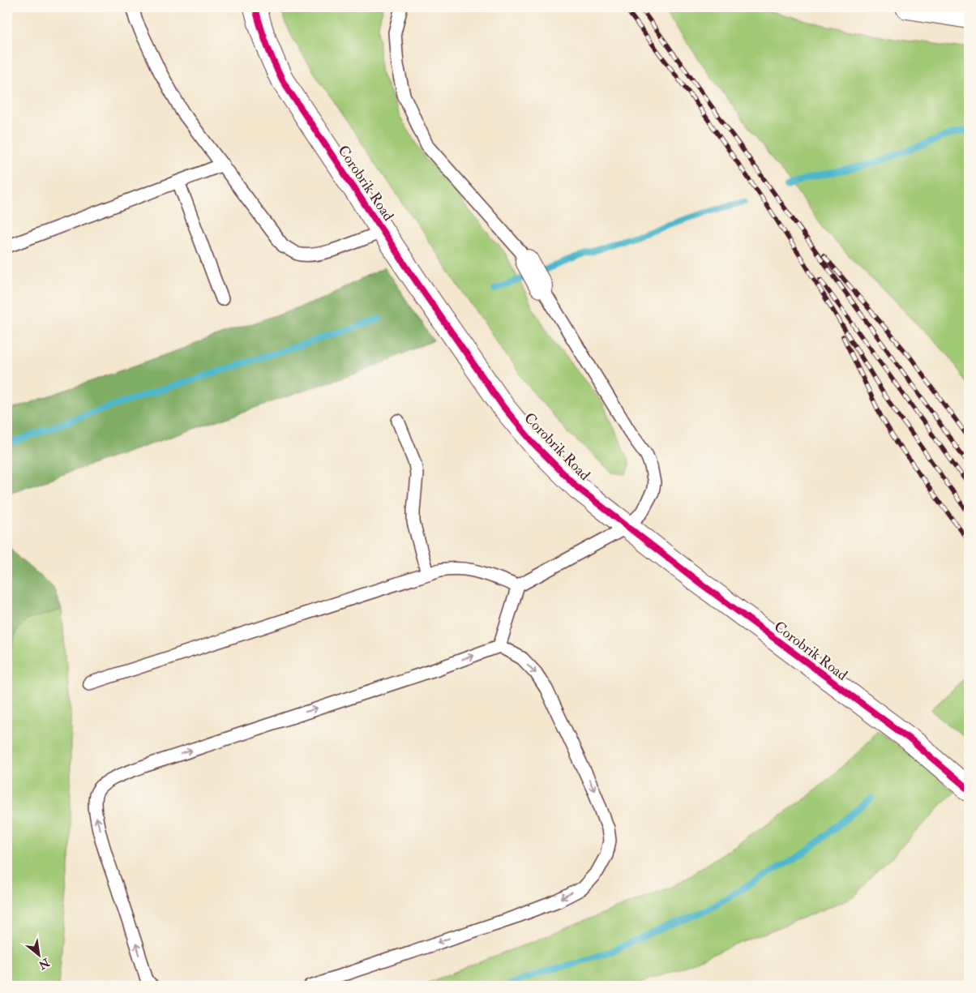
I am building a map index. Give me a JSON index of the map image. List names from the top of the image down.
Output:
{
  "streets": {
    "street": ["Corobrik Road"]
  },
  "north": "bottom right"
}
